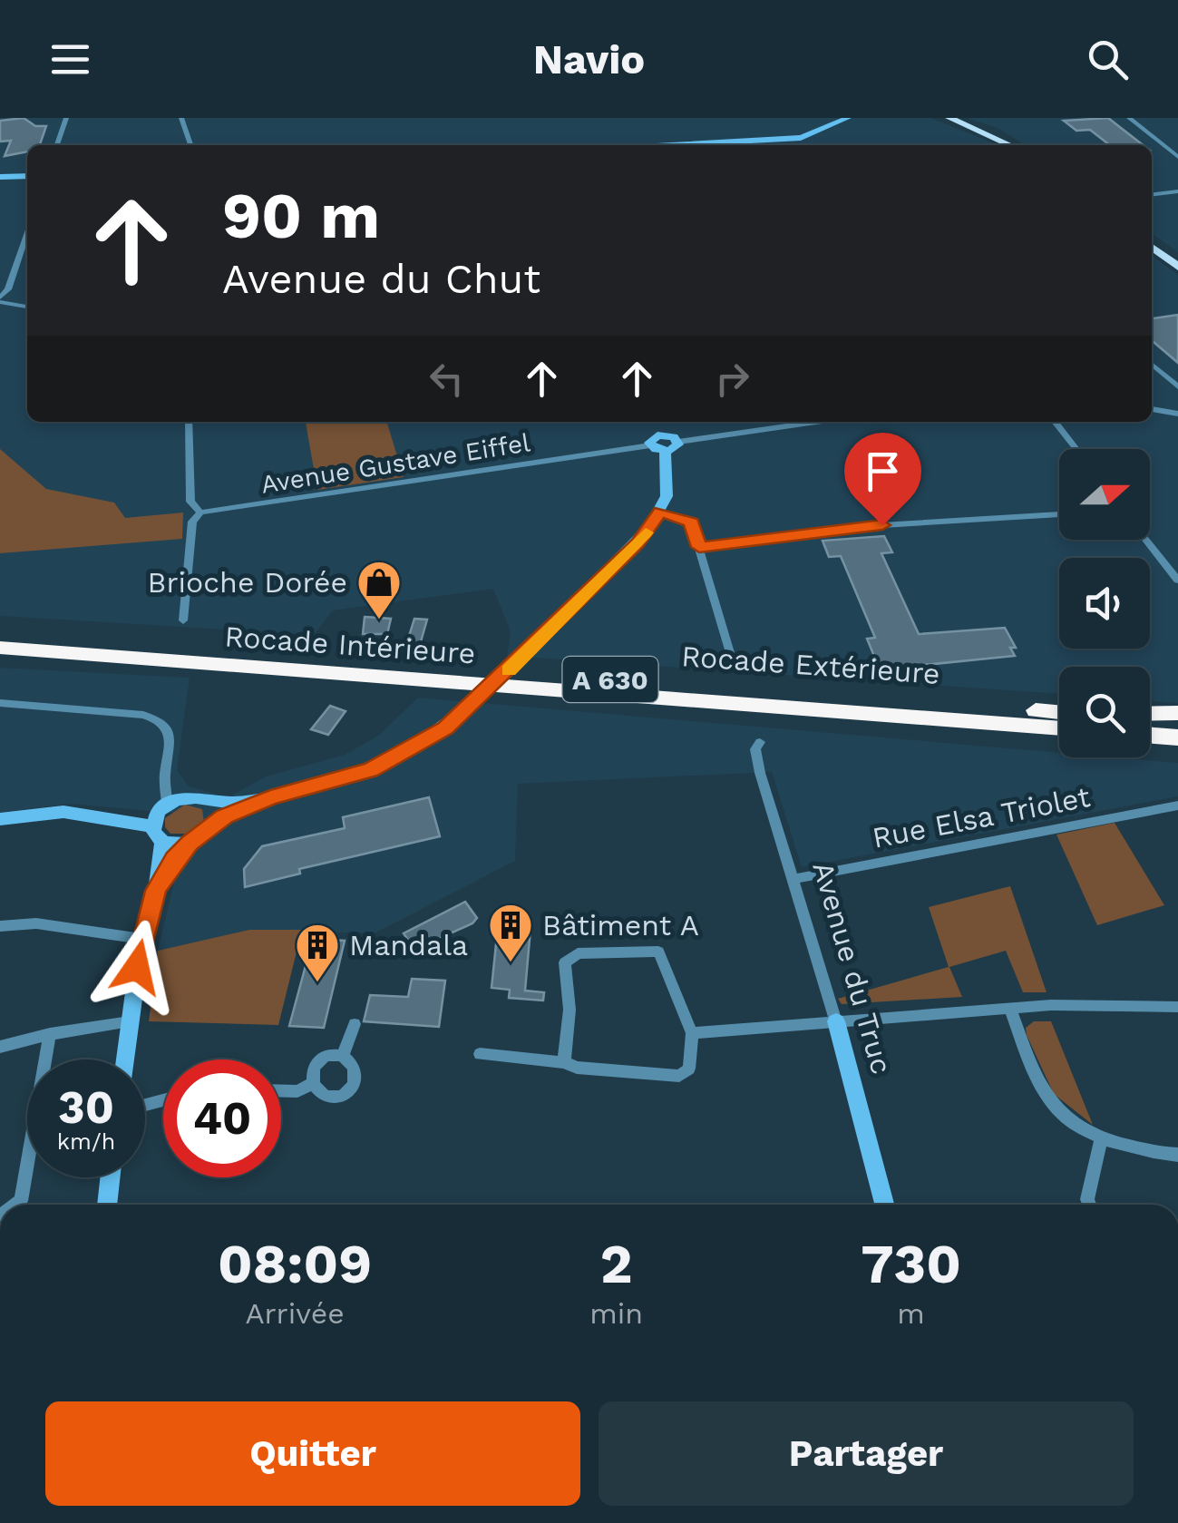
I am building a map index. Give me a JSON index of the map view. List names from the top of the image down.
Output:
{
  "streets": {
    "highway": ["Rocade Intérieure", "Rocade Extérieure", "A 630"],
    "street": ["Avenue Gustave Eiffel", "Rue Elsa Triolet", "Avenue du Truc"]
  },
  "crossings": [
    ["Rue Elsa Triolet", "Avenue du Truc"]
  ],
  "places": {
    "shop": ["Brioche Dorée"],
    "building": ["Bâtiment A", "Mandala"]
  },
  "north": "right",
  "page": {
    "header": "Navio",
    "turn": ["90 m", "Avenue du Chut"],
    "speed": "30 km/h",
    "limit": "40",
    "eta": [
      "08:09",
      "Arrivée",
      "2",
      "min",
      "730",
      "m"
    ],
    "buttons": ["Quitter", "Partager"]
  }
}
